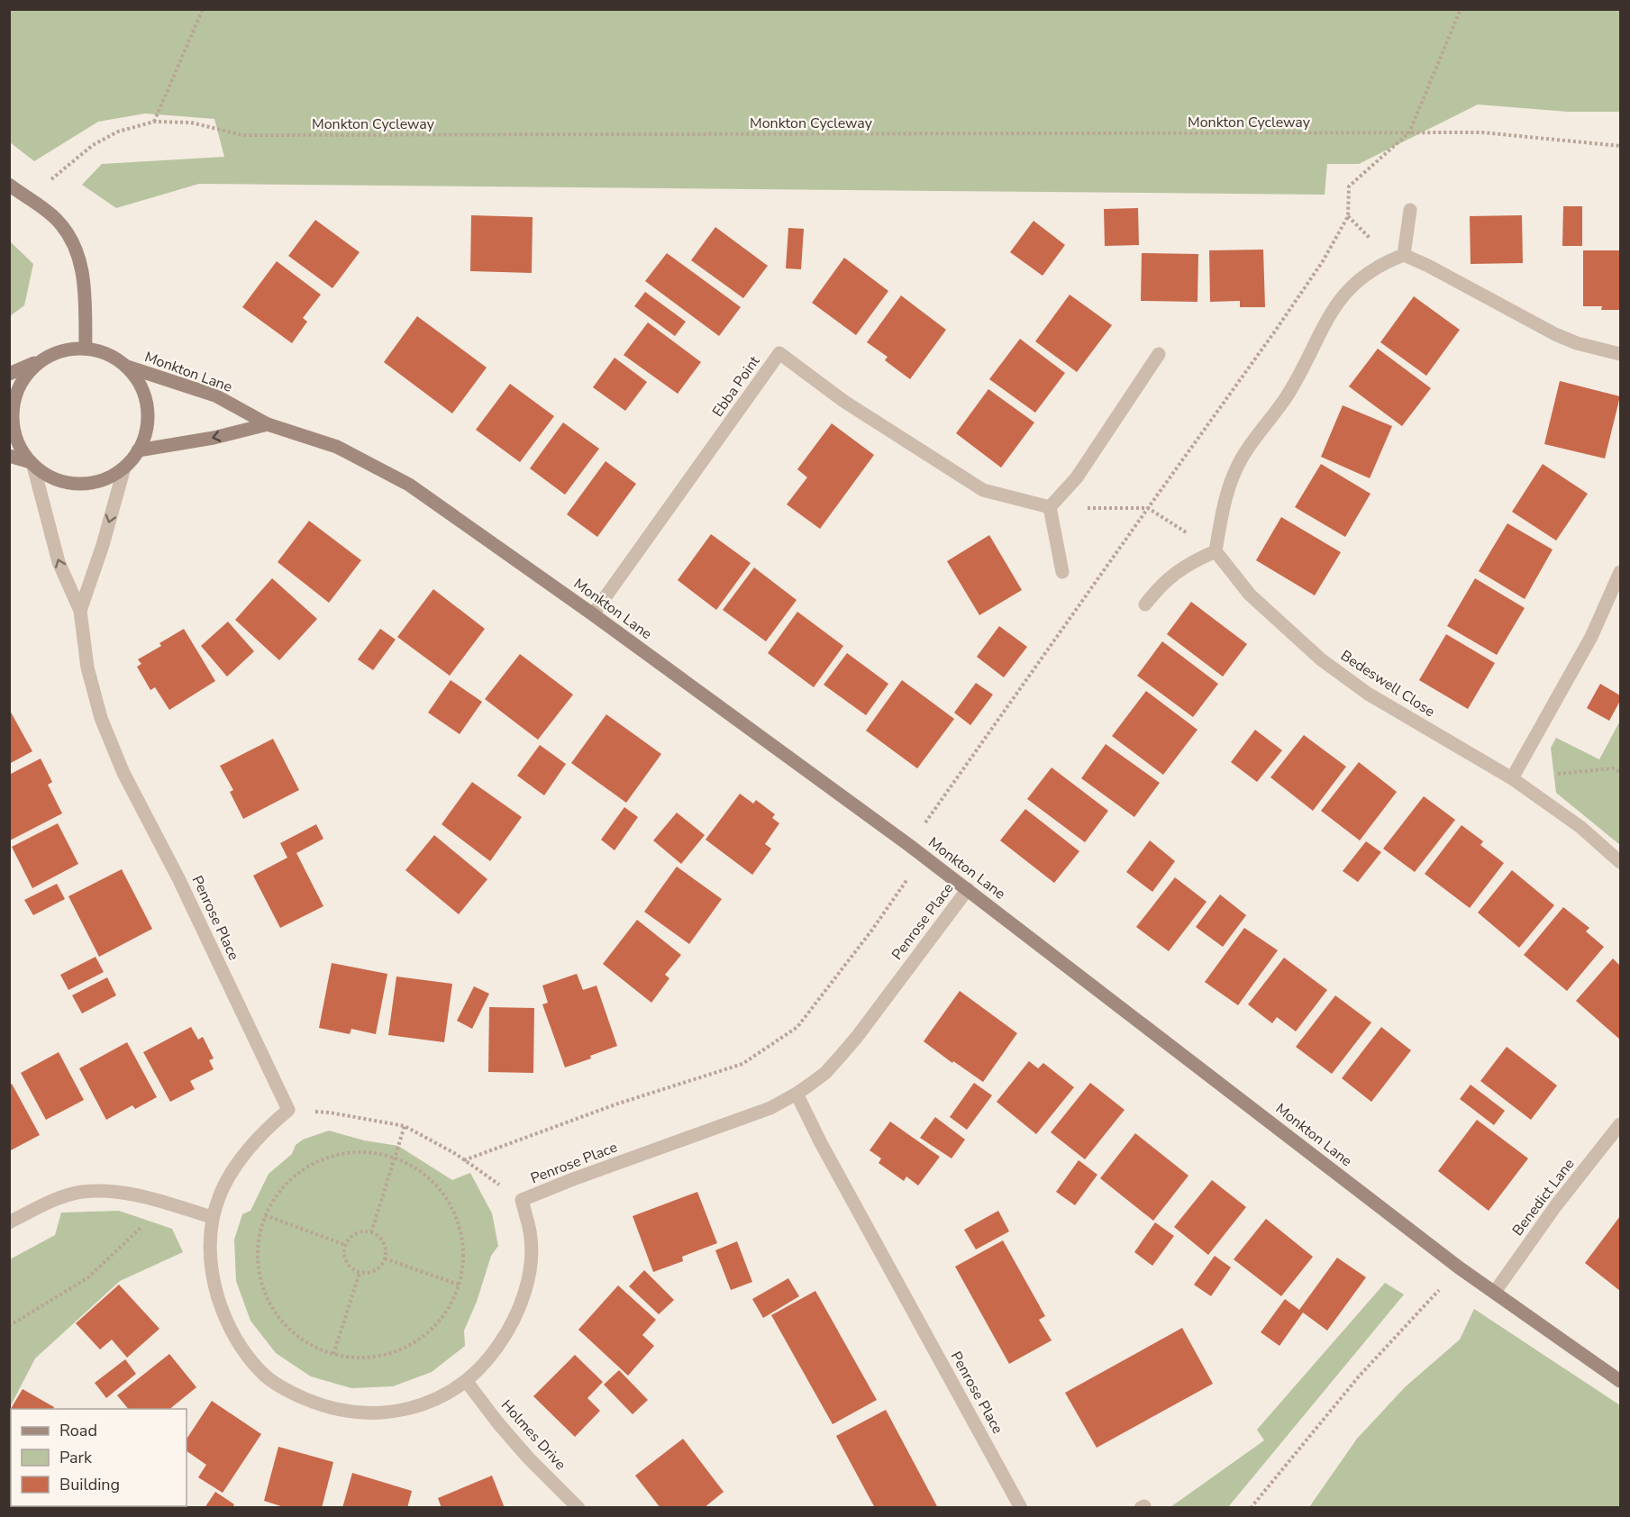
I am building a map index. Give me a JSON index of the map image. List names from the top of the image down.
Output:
{
  "streets": {
    "street": [
      "Monkton Lane",
      "Ebba Point",
      "Bedeswell Close",
      "Penrose Place",
      "Benedict Lane",
      "Holmes Drive"
    ],
    "path": ["Monkton Cycleway"]
  },
  "crossings": [
    ["Monkton Lane", "Ebba Point"],
    ["Monkton Lane", "Penrose Place"],
    ["Monkton Lane", "Benedict Lane"],
    ["Penrose Place", "Holmes Drive"]
  ],
  "legend": ["Road", "Park", "Building"]
}
